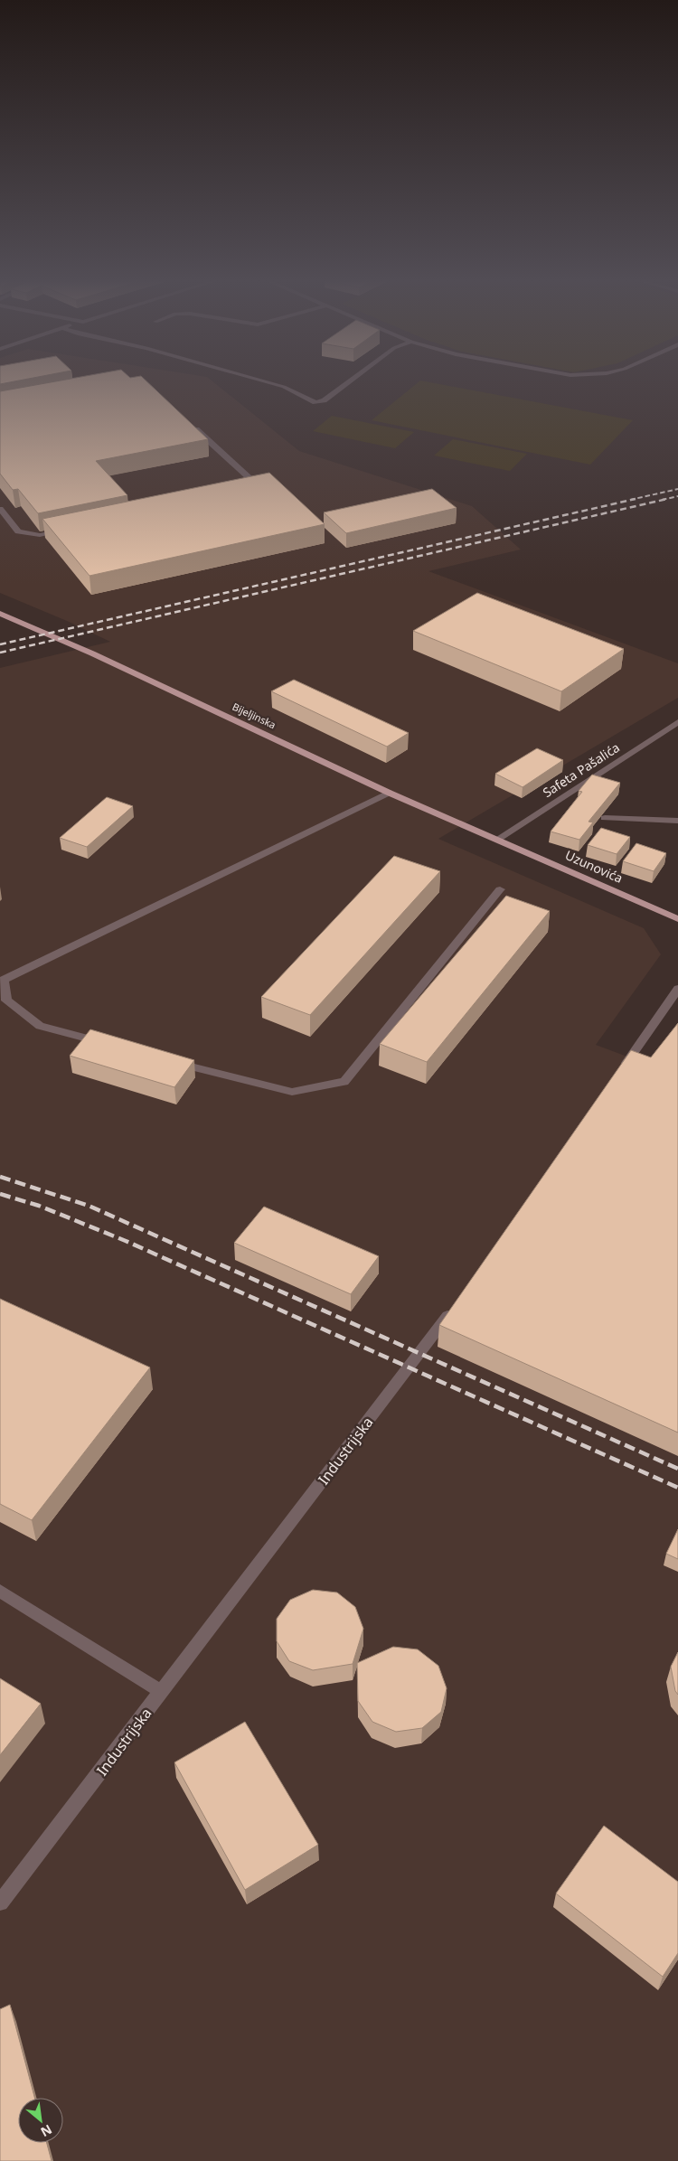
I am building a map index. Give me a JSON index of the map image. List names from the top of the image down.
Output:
{
  "streets": {
    "main road": ["Bijeljinska", "Uzunovića"],
    "street": ["Safeta Pašalića", "Industrijska"]
  },
  "crossings": [
    ["Bijeljinska", "Safeta Pašalića"],
    ["Bijeljinska", "Uzunovića"],
    ["Safeta Pašalića", "Uzunovića"]
  ],
  "north": "bottom right"
}
